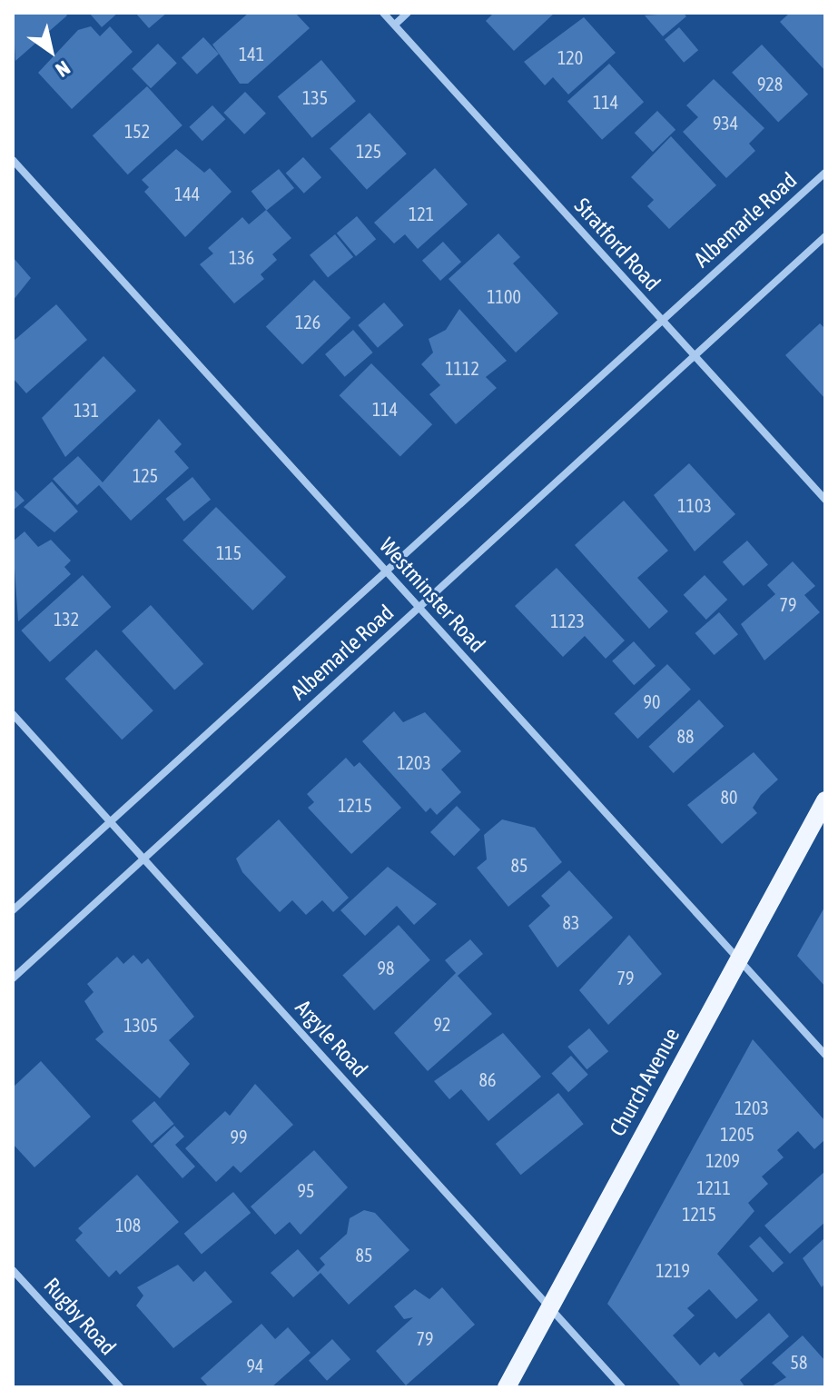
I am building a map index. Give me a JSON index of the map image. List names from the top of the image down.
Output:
{
  "streets": {
    "main road": ["Church Avenue"],
    "street": [
      "Albemarle Road",
      "Stratford Road",
      "Westminster Road",
      "Argyle Road",
      "Rugby Road"
    ]
  },
  "crossings": [
    ["Albemarle Road", "Stratford Road"],
    ["Albemarle Road", "Westminster Road"],
    ["Albemarle Road", "Argyle Road"],
    ["Westminster Road", "Church Avenue"],
    ["Argyle Road", "Church Avenue"]
  ],
  "house_numbers": [
    "141",
    "120",
    "928",
    "135",
    "114",
    "934",
    "152",
    "125",
    "144",
    "121",
    "136",
    "1100",
    "126",
    "1112",
    "114",
    "131",
    "125",
    "1103",
    "115",
    "79",
    "132",
    "1123",
    "90",
    "88",
    "1203",
    "80",
    "1215",
    "85",
    "83",
    "98",
    "79",
    "92",
    "1305",
    "86",
    "1203",
    "1205",
    "99",
    "1209",
    "1211",
    "95",
    "1215",
    "108",
    "85",
    "1219",
    "79",
    "58",
    "94"
  ],
  "north": "bottom right"
}
